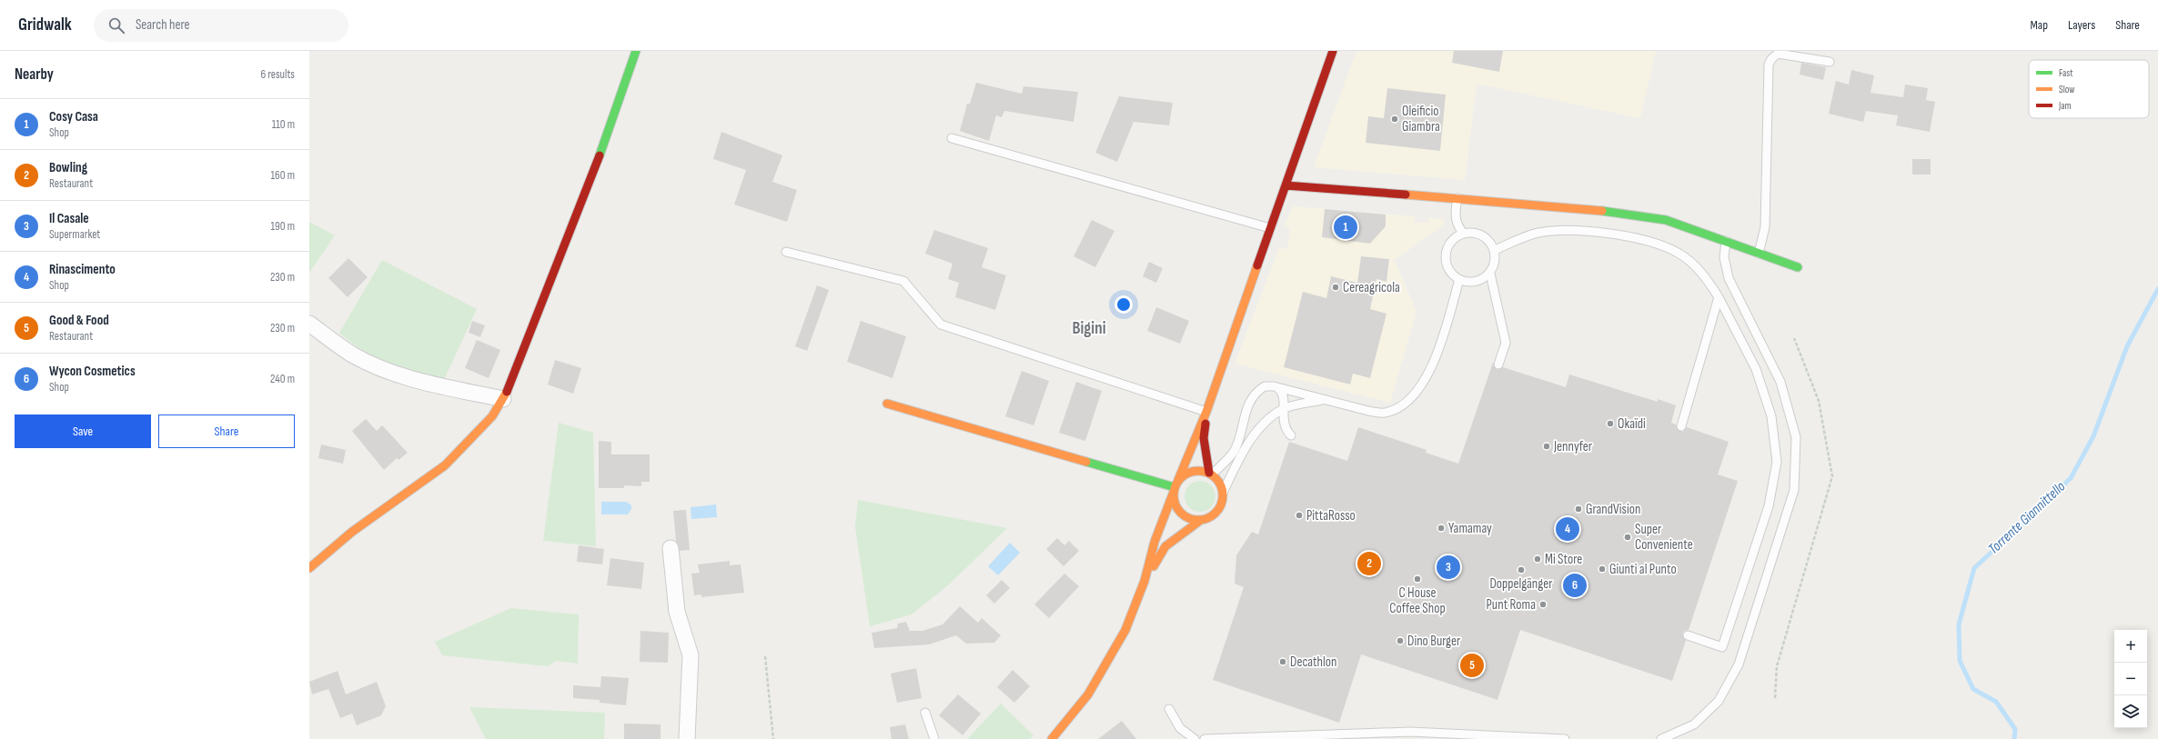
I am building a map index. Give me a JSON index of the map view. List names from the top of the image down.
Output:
{
  "districts": ["Bigini"],
  "water": ["Torrente Giannittello"],
  "places": [
    "Oleificio Giambra",
    "Cereagricola",
    "Okaïdi",
    "Jennyfer",
    "GrandVision",
    "PittaRosso",
    "Yamamay",
    "Super Conveniente",
    "Mi Store",
    "Giunti al Punto",
    "Doppelgänger",
    "C House Coffee Shop",
    "Punt Roma",
    "Dino Burger",
    "Decathlon"
  ],
  "legend": ["Fast", "Slow", "Jam"],
  "page": {
    "header": "Gridwalk",
    "search": "Search here",
    "nav": ["Map", "Layers", "Share"],
    "heading": ["Nearby", "6 results"],
    "list": [
      {
        "mark": "1",
        "name": "Cosy Casa",
        "note": "Shop",
        "value": "110 m"
      },
      {
        "mark": "2",
        "name": "Bowling",
        "note": "Restaurant",
        "value": "160 m"
      },
      {
        "mark": "3",
        "name": "Il Casale",
        "note": "Supermarket",
        "value": "190 m"
      },
      {
        "mark": "4",
        "name": "Rinascimento",
        "note": "Shop",
        "value": "230 m"
      },
      {
        "mark": "5",
        "name": "Good & Food",
        "note": "Restaurant",
        "value": "230 m"
      },
      {
        "mark": "6",
        "name": "Wycon Cosmetics",
        "note": "Shop",
        "value": "240 m"
      }
    ],
    "pins": [
      "1",
      "4",
      "2",
      "3",
      "6",
      "5"
    ],
    "buttons": ["Save", "Share"],
    "map_buttons": ["+", "−"]
  }
}
